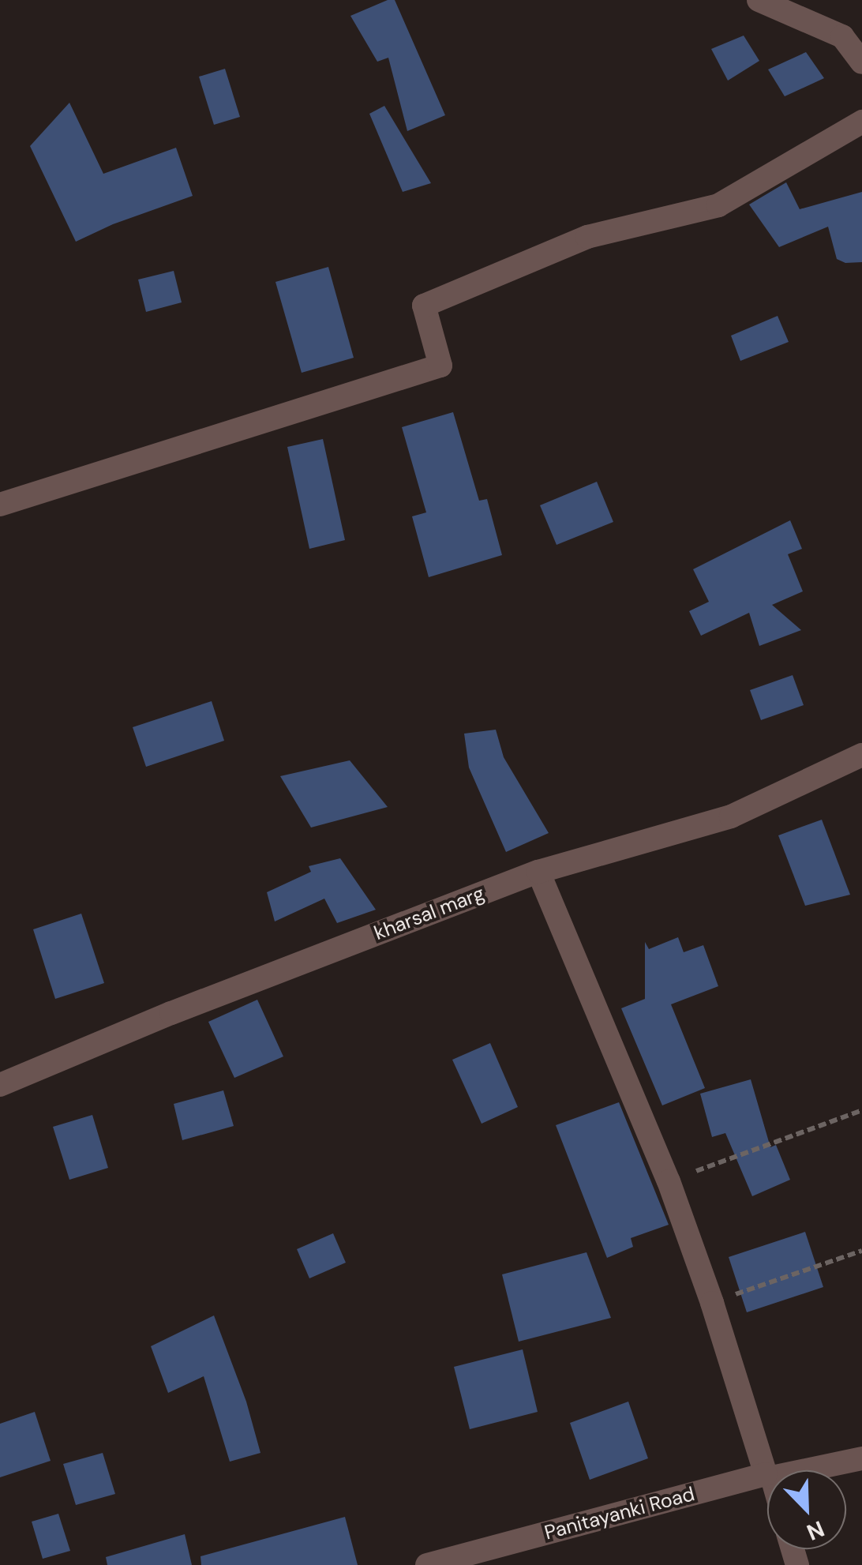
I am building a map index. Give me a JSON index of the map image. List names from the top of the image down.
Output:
{
  "streets": {
    "street": ["kharsal marg", "Panitayanki Road"]
  },
  "north": "bottom right"
}
